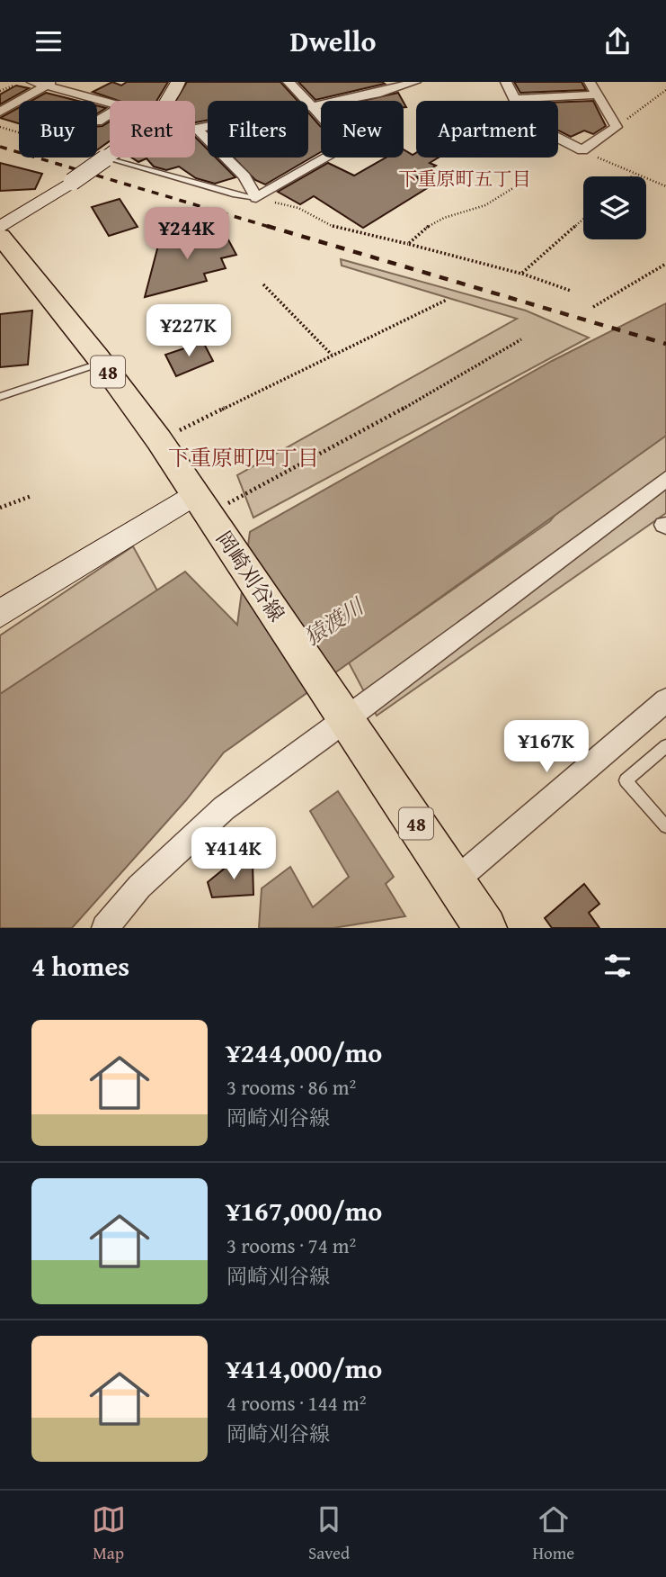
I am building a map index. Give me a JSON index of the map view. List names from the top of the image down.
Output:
{
  "streets": {
    "main road": ["48", "岡崎刈谷線"]
  },
  "districts": ["下重原町五丁目", "下重原町四丁目"],
  "water": ["猿渡川"],
  "page": {
    "header": "Dwello",
    "chip": [
      "Buy",
      "Rent",
      "Filters",
      "New",
      "Apartment"
    ],
    "price": [
      "¥244K",
      "¥227K",
      "¥167K",
      "¥414K"
    ],
    "heading": "4 homes",
    "list": [
      {
        "name": "¥244,000/mo",
        "note": "3 rooms · 86 m² · 岡崎刈谷線"
      },
      {
        "name": "¥167,000/mo",
        "note": "3 rooms · 74 m² · 岡崎刈谷線"
      },
      {
        "name": "¥414,000/mo",
        "note": "4 rooms · 144 m² · 岡崎刈谷線"
      }
    ],
    "tabs": ["Map", "Saved", "Home"]
  }
}
